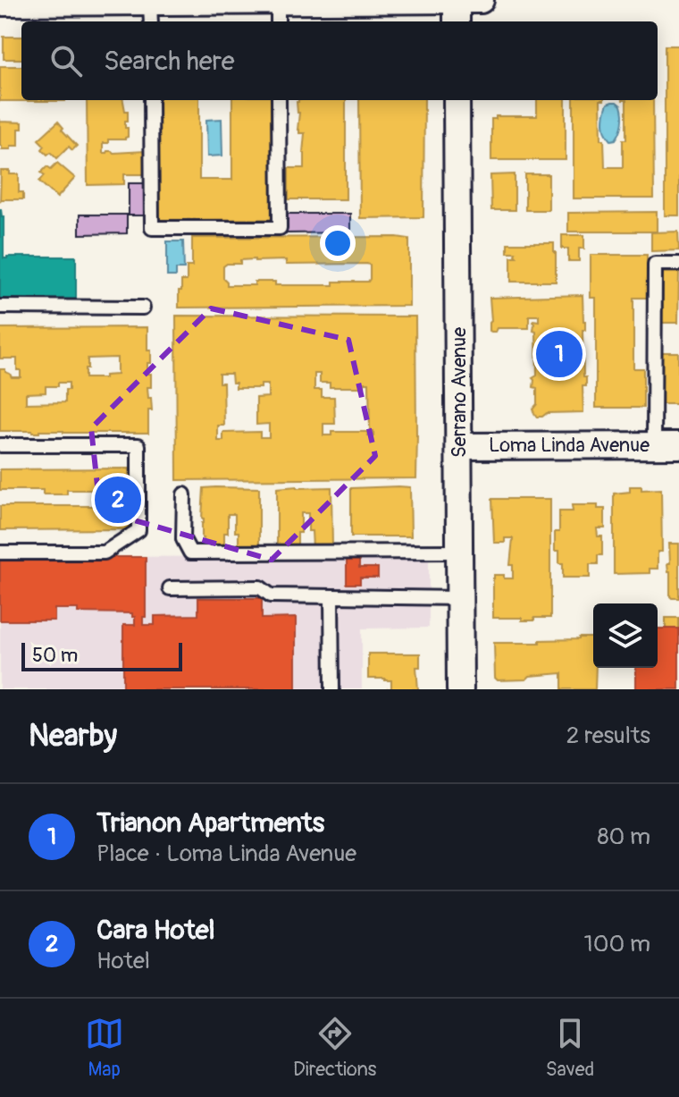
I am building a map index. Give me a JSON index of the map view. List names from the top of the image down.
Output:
{
  "streets": {
    "street": ["Serrano Avenue", "Loma Linda Avenue"]
  },
  "crossings": [
    ["Serrano Avenue", "Loma Linda Avenue"]
  ],
  "scale_bar": "50 m",
  "page": {
    "search": "Search here",
    "pins": ["1", "2"],
    "scale": "50 m",
    "heading": ["Nearby", "2 results"],
    "list": [
      {
        "mark": "1",
        "name": "Trianon Apartments",
        "note": "Place · Loma Linda Avenue",
        "value": "80 m"
      },
      {
        "mark": "2",
        "name": "Cara Hotel",
        "note": "Hotel",
        "value": "100 m"
      }
    ],
    "nav": ["Map", "Directions", "Saved"]
  }
}
